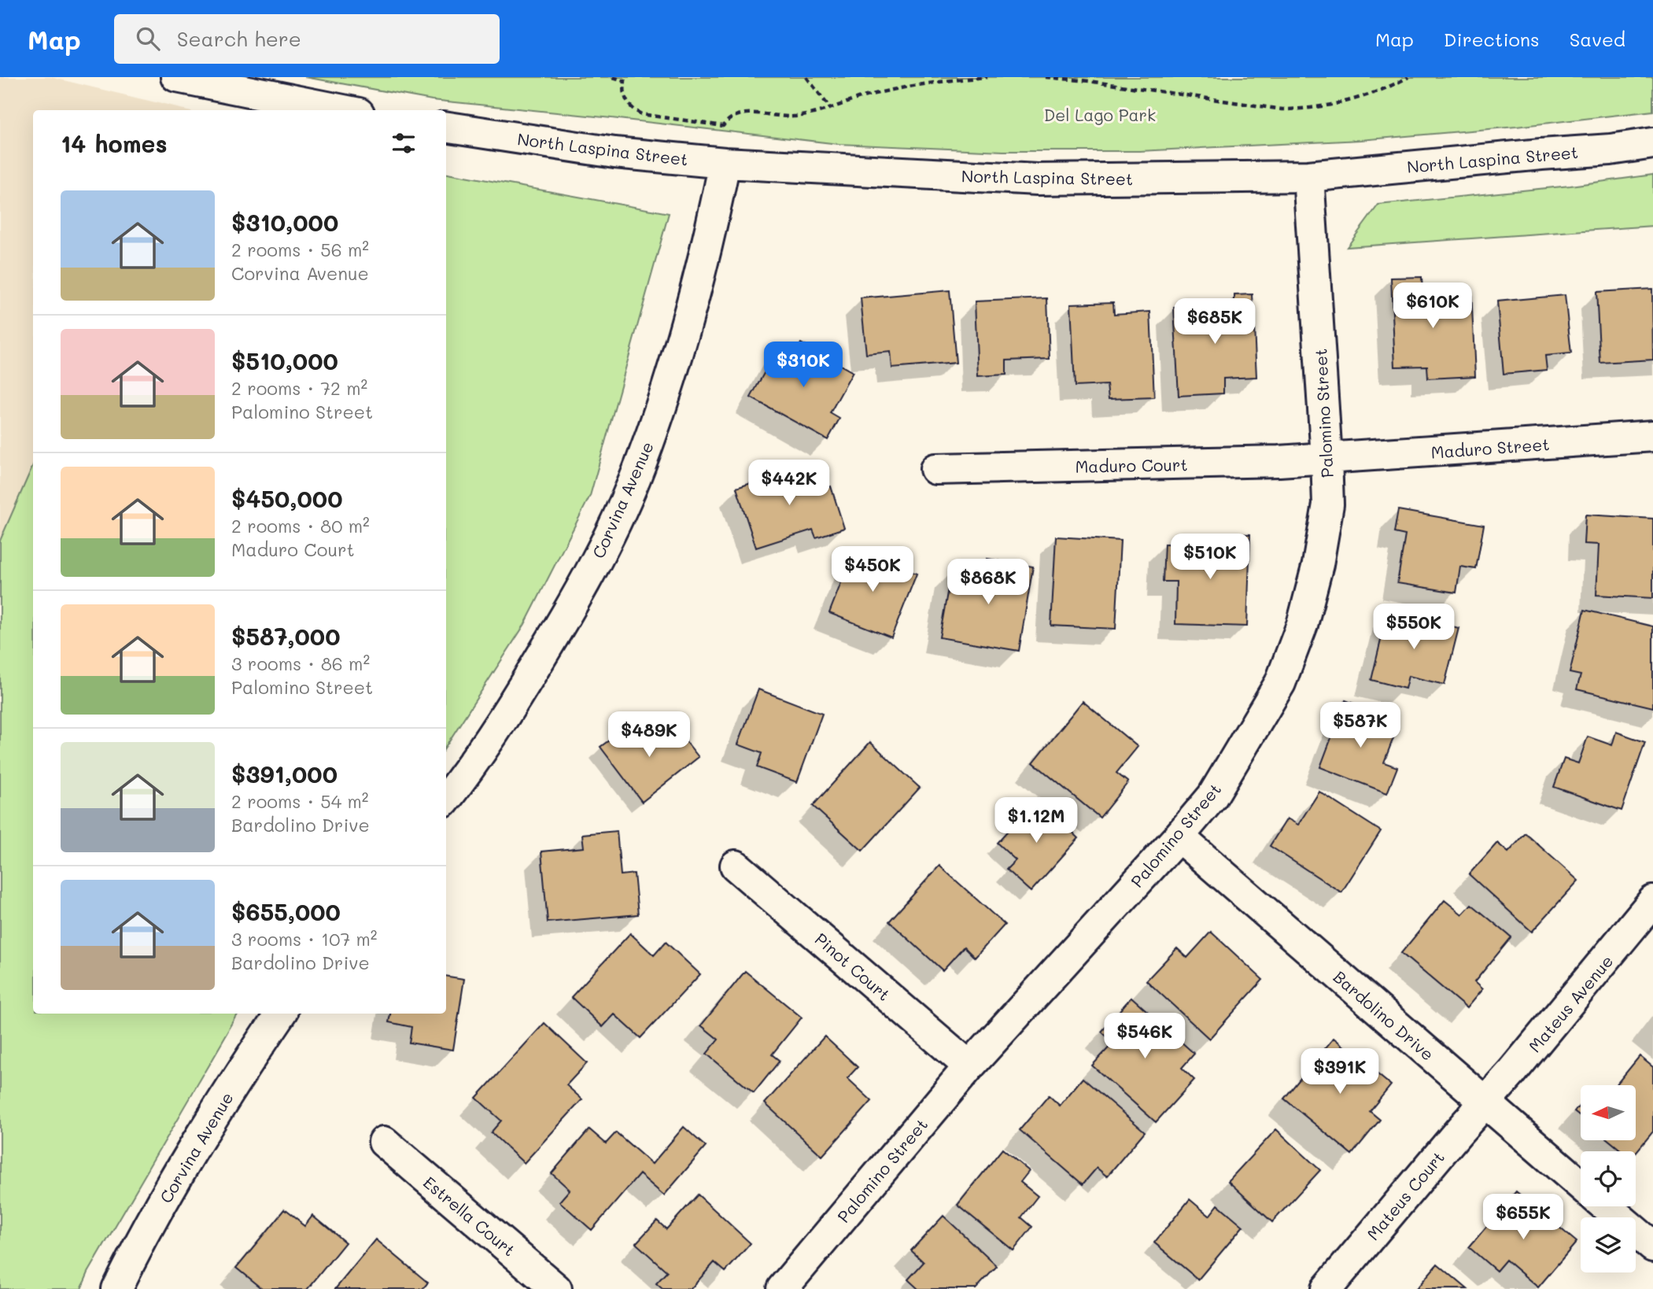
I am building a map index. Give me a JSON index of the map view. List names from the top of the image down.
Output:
{
  "streets": {
    "street": [
      "North Laspina Street",
      "Palomino Street",
      "Maduro Street",
      "Maduro Court",
      "Corvina Avenue",
      "Pinot Court",
      "Mateus Avenue",
      "Bardolino Drive",
      "Mateus Court",
      "Estrella Court"
    ]
  },
  "crossings": [
    ["North Laspina Street", "Palomino Street"],
    ["North Laspina Street", "Corvina Avenue"],
    ["Palomino Street", "Maduro Street"],
    ["Palomino Street", "Maduro Court"],
    ["Palomino Street", "Pinot Court"],
    ["Palomino Street", "Bardolino Drive"],
    ["Maduro Street", "Maduro Court"],
    ["Mateus Avenue", "Bardolino Drive"],
    ["Mateus Avenue", "Mateus Court"],
    ["Bardolino Drive", "Mateus Court"]
  ],
  "parks": ["Del Lago Park"],
  "north": "left",
  "page": {
    "header": "Map",
    "search": "Search here",
    "nav": ["Map", "Directions", "Saved"],
    "heading": "14 homes",
    "list": [
      {
        "name": "$310,000",
        "note": "2 rooms · 56 m² · Corvina Avenue"
      },
      {
        "name": "$510,000",
        "note": "2 rooms · 72 m² · Palomino Street"
      },
      {
        "name": "$450,000",
        "note": "2 rooms · 80 m² · Maduro Court"
      },
      {
        "name": "$587,000",
        "note": "3 rooms · 86 m² · Palomino Street"
      },
      {
        "name": "$391,000",
        "note": "2 rooms · 54 m² · Bardolino Drive"
      },
      {
        "name": "$655,000",
        "note": "3 rooms · 107 m² · Bardolino Drive"
      }
    ],
    "price": [
      "$610K",
      "$685K",
      "$310K",
      "$442K",
      "$510K",
      "$450K",
      "$868K",
      "$550K",
      "$587K",
      "$489K",
      "$1.12M",
      "$546K",
      "$391K",
      "$655K"
    ]
  }
}
